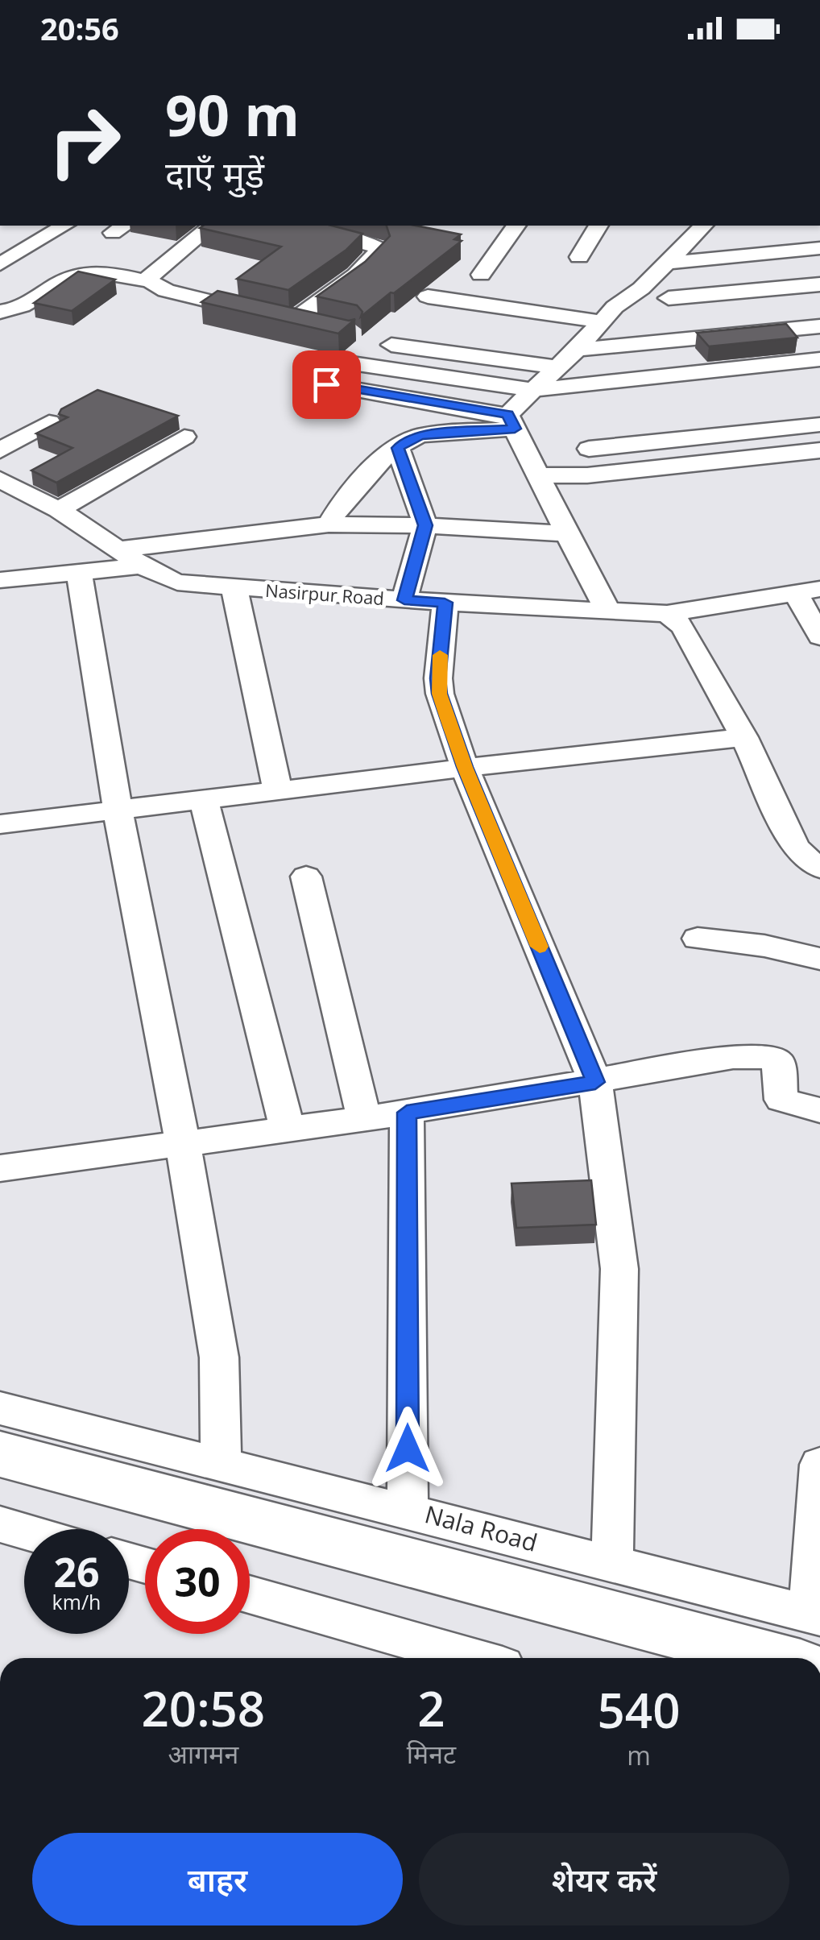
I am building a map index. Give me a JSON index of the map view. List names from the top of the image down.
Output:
{
  "streets": {
    "street": ["Nasirpur Road", "Nala Road"]
  },
  "page": {
    "status": "20:56",
    "turn": ["90 m", "दाएँ मुड़ें"],
    "speed": "26 km/h",
    "limit": "30",
    "eta": [
      "20:58",
      "आगमन",
      "2",
      "मिनट",
      "540",
      "m"
    ],
    "buttons": ["बाहर", "शेयर करें"]
  }
}
